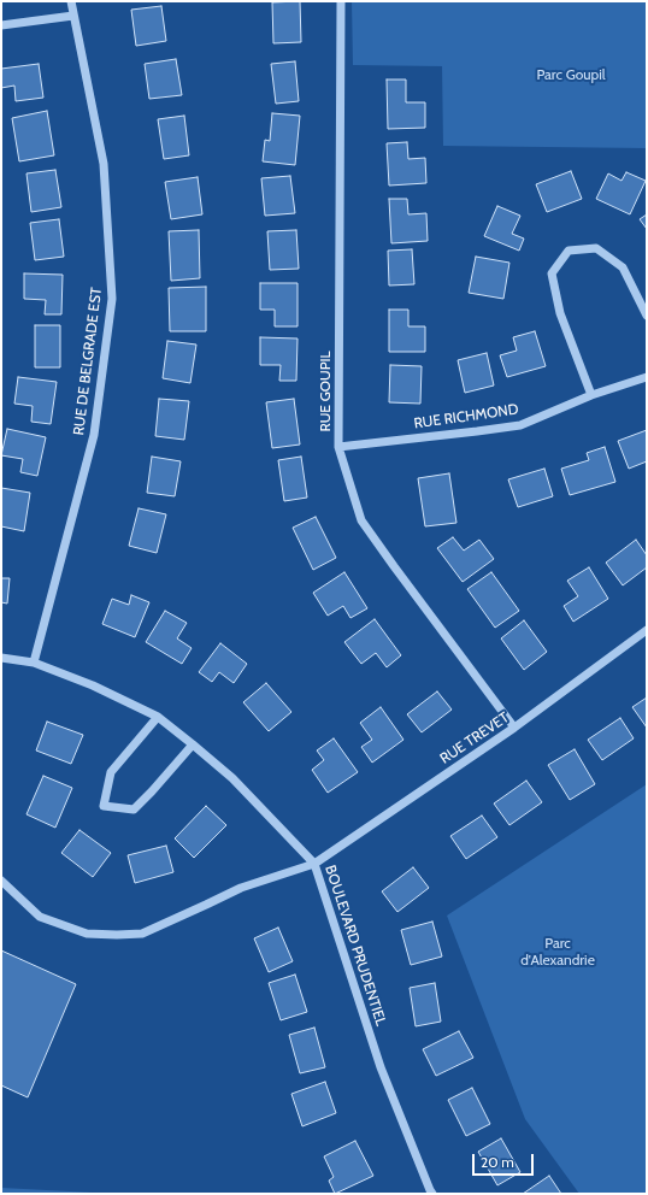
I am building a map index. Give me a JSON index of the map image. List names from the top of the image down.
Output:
{
  "streets": {
    "street": [
      "RUE DE BELGRADE EST",
      "RUE GOUPIL",
      "RUE RICHMOND",
      "RUE TREVET",
      "BOULEVARD PRUDENTIEL"
    ]
  },
  "crossings": [
    ["RUE DE BELGRADE EST", "BOULEVARD PRUDENTIEL"],
    ["RUE GOUPIL", "RUE RICHMOND"],
    ["RUE GOUPIL", "RUE TREVET"],
    ["RUE TREVET", "BOULEVARD PRUDENTIEL"]
  ],
  "parks": ["Parc Goupil", "Parc d'Alexandrie"],
  "scale_bar": "20 m"
}
